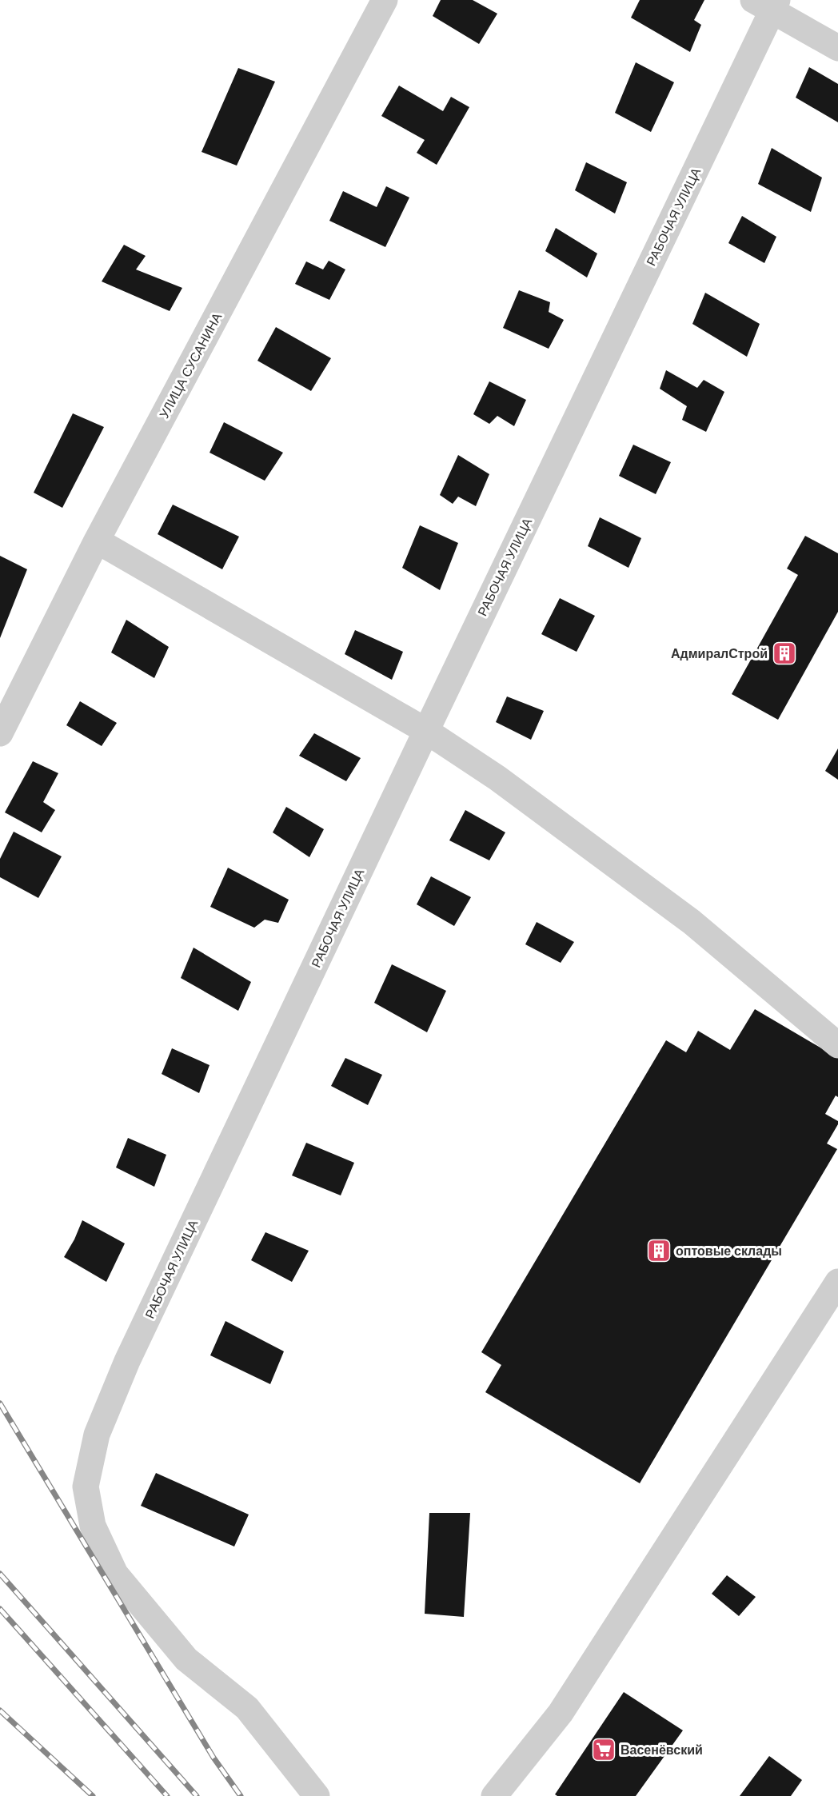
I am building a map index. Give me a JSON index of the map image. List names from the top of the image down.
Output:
{
  "streets": {
    "street": ["РАБОЧАЯ УЛИЦА", "УЛИЦА СУСАНИНА"]
  },
  "places": {
    "building": ["АдмиралСтрой", "оптовые склады"],
    "supermarket": ["Васенёвский"]
  }
}
